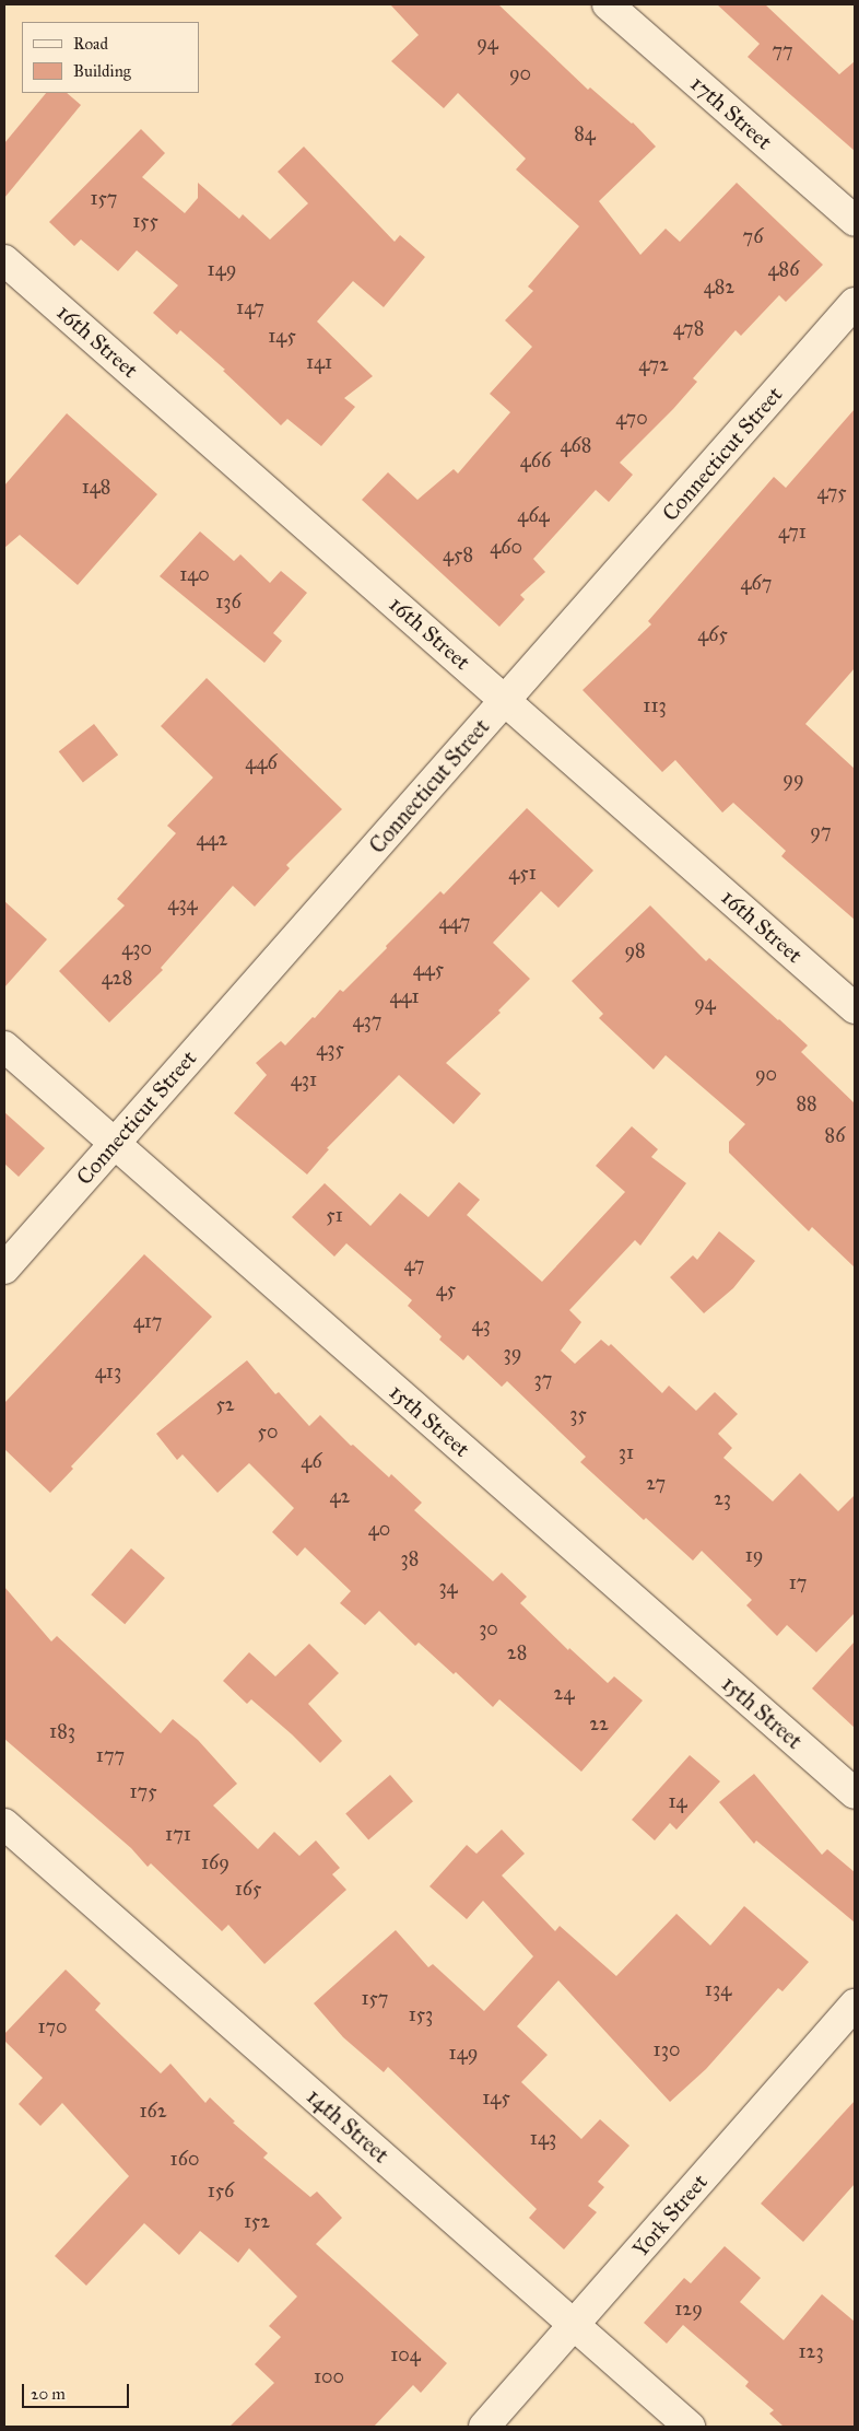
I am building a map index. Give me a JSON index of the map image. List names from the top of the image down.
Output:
{
  "streets": {
    "street": [
      "17th Street",
      "16th Street",
      "Connecticut Street",
      "15th Street",
      "14th Street",
      "York Street"
    ]
  },
  "crossings": [
    ["16th Street", "Connecticut Street"],
    ["Connecticut Street", "15th Street"],
    ["14th Street", "York Street"]
  ],
  "house_numbers": [
    "94",
    "77",
    "90",
    "84",
    "157",
    "155",
    "76",
    "149",
    "486",
    "482",
    "147",
    "478",
    "145",
    "141",
    "472",
    "470",
    "468",
    "466",
    "148",
    "475",
    "464",
    "471",
    "460",
    "458",
    "140",
    "467",
    "136",
    "465",
    "113",
    "446",
    "99",
    "97",
    "442",
    "451",
    "434",
    "447",
    "430",
    "98",
    "445",
    "428",
    "441",
    "94",
    "437",
    "435",
    "90",
    "431",
    "88",
    "86",
    "51",
    "47",
    "45",
    "417",
    "43",
    "39",
    "413",
    "37",
    "52",
    "35",
    "50",
    "31",
    "46",
    "27",
    "42",
    "23",
    "40",
    "19",
    "38",
    "17",
    "34",
    "30",
    "28",
    "24",
    "22",
    "183",
    "177",
    "175",
    "14",
    "171",
    "169",
    "165",
    "134",
    "157",
    "153",
    "170",
    "130",
    "149",
    "145",
    "162",
    "143",
    "160",
    "156",
    "152",
    "129",
    "123",
    "104",
    "100"
  ],
  "legend": ["Road", "Building"],
  "scale_bar": "20 m"
}
